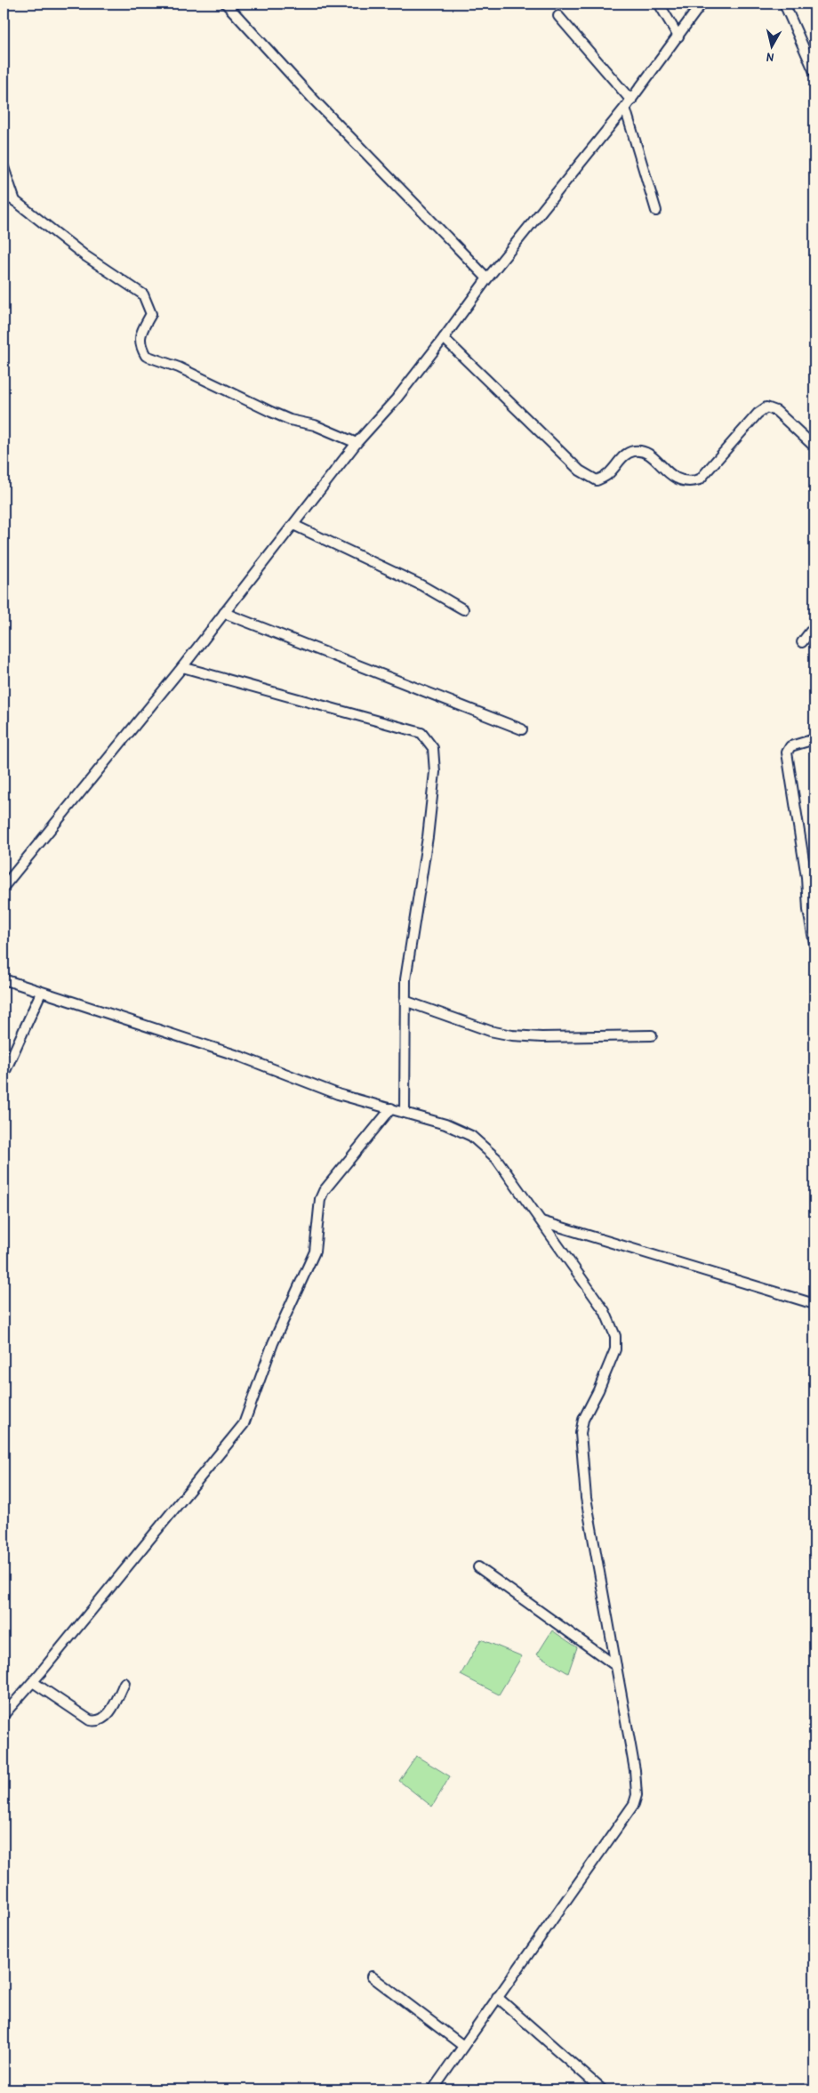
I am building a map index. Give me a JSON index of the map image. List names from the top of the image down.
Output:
{
  "north": "bottom"
}
